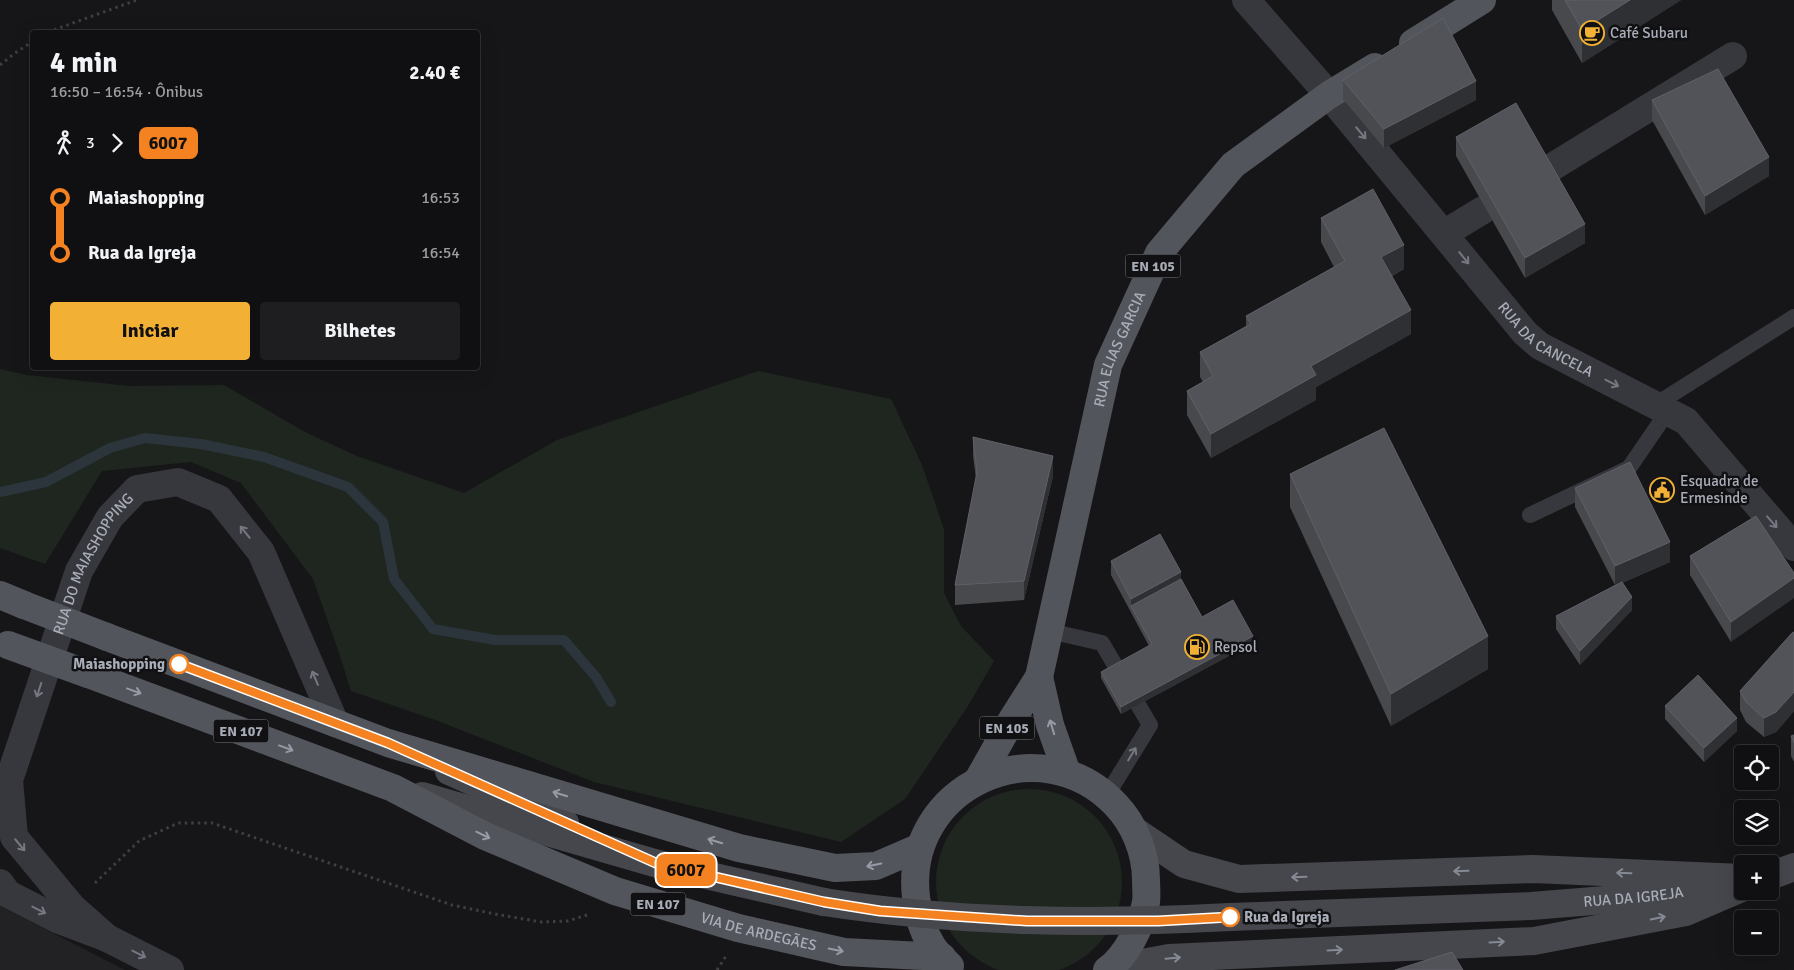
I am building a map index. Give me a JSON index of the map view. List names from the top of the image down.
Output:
{
  "streets": {
    "main road": [
      "EN 105",
      "RUA ELIAS GARCIA",
      "EN 107",
      "RUA DA IGREJA",
      "VIA DE ARDEGÃES"
    ],
    "street": ["RUA DA CANCELA", "RUA DO MAIASHOPPING"]
  },
  "crossings": [
    ["EN 105", "RUA ELIAS GARCIA"],
    ["EN 105", "EN 107"],
    ["EN 105", "RUA DA IGREJA"],
    ["EN 105", "VIA DE ARDEGÃES"],
    ["RUA DA CANCELA", "RUA ELIAS GARCIA"],
    ["RUA DO MAIASHOPPING", "EN 107"],
    ["EN 107", "RUA DA IGREJA"],
    ["EN 107", "VIA DE ARDEGÃES"],
    ["RUA DA IGREJA", "VIA DE ARDEGÃES"]
  ],
  "one_way": ["RUA DA CANCELA"],
  "places": {
    "cafe": ["Café Subaru"],
    "public building": ["Esquadra de Ermesinde"],
    "fuel station": ["Repsol"],
    "other": ["Maiashopping", "Rua da Igreja"]
  },
  "lines": ["bus line 6007"],
  "page": {
    "on_map": "6007",
    "heading": ["4 min", "16:50 – 16:54 · Ônibus", "2.40 €"],
    "legs": ["3", "6007"],
    "list": [
      {
        "name": "Maiashopping",
        "value": "16:53"
      },
      {
        "name": "Rua da Igreja",
        "value": "16:54"
      }
    ],
    "buttons": ["Iniciar", "Bilhetes"],
    "map_buttons": ["+", "−"]
  }
}
